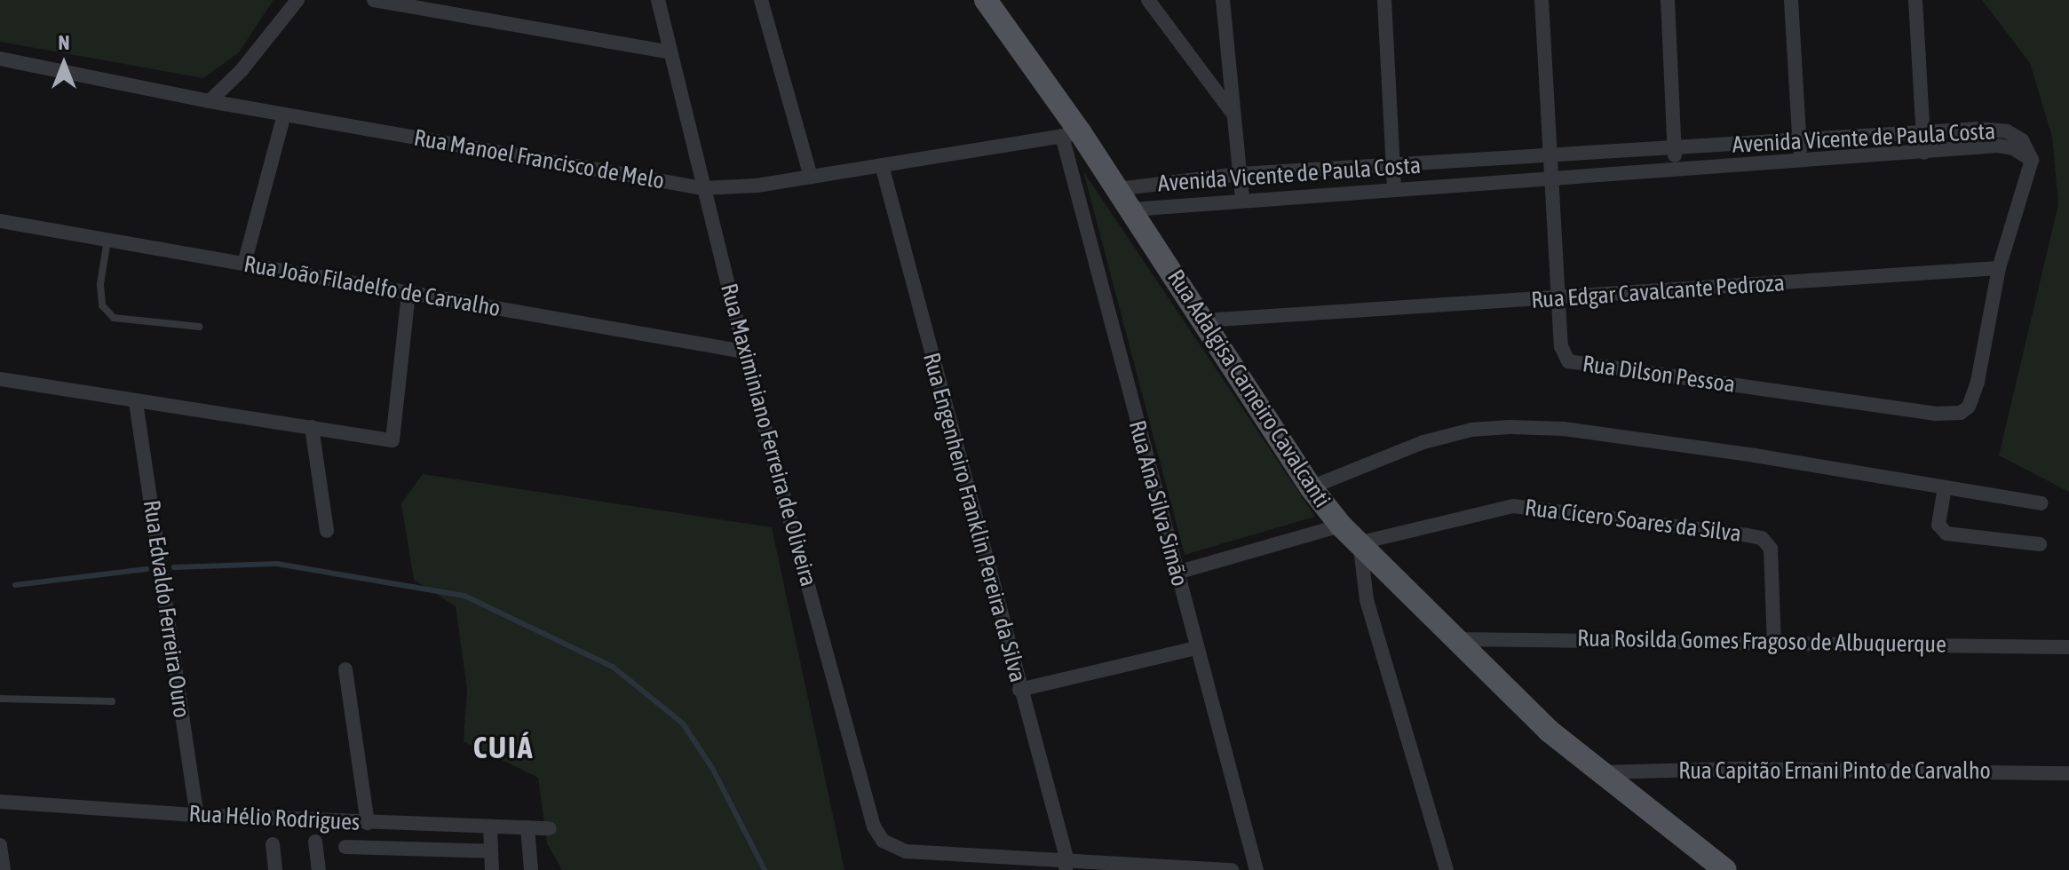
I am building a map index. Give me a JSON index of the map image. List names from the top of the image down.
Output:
{
  "streets": {
    "main road": ["Rua Adalgisa Carneiro Cavalcanti"],
    "street": [
      "Avenida Vicente de Paula Costa",
      "Rua Manoel Francisco de Melo",
      "Rua João Filadelfo de Carvalho",
      "Rua Edgar Cavalcante Pedroza",
      "Rua Dilson Pessoa",
      "Rua Maximiniano Ferreira de Oliveira",
      "Rua Ana Silva Simão",
      "Rua Engenheiro Franklin Pereira da Silva",
      "Rua Cícero Soares da Silva",
      "Rua Edvaldo Ferreira Ouro",
      "Rua Rosilda Gomes Fragoso de Albuquerque",
      "Rua Capitão Ernani Pinto de Carvalho",
      "Rua Hélio Rodrigues"
    ]
  },
  "crossings": [
    ["Avenida Vicente de Paula Costa", "Rua Dilson Pessoa"],
    ["Avenida Vicente de Paula Costa", "Rua Adalgisa Carneiro Cavalcanti"],
    ["Rua Manoel Francisco de Melo", "Rua Adalgisa Carneiro Cavalcanti"],
    ["Rua Manoel Francisco de Melo", "Rua Maximiniano Ferreira de Oliveira"],
    ["Rua Manoel Francisco de Melo", "Rua Ana Silva Simão"],
    ["Rua Manoel Francisco de Melo", "Rua Engenheiro Franklin Pereira da Silva"],
    ["Rua João Filadelfo de Carvalho", "Rua Maximiniano Ferreira de Oliveira"],
    ["Rua Edgar Cavalcante Pedroza", "Rua Dilson Pessoa"],
    ["Rua Edgar Cavalcante Pedroza", "Rua Adalgisa Carneiro Cavalcanti"],
    ["Rua Adalgisa Carneiro Cavalcanti", "Rua Ana Silva Simão"],
    ["Rua Adalgisa Carneiro Cavalcanti", "Rua Cícero Soares da Silva"],
    ["Rua Adalgisa Carneiro Cavalcanti", "Rua Rosilda Gomes Fragoso de Albuquerque"],
    ["Rua Adalgisa Carneiro Cavalcanti", "Rua Capitão Ernani Pinto de Carvalho"],
    ["Rua Maximiniano Ferreira de Oliveira", "Rua Engenheiro Franklin Pereira da Silva"],
    ["Rua Cícero Soares da Silva", "Rua Rosilda Gomes Fragoso de Albuquerque"],
    ["Rua Edvaldo Ferreira Ouro", "Rua Hélio Rodrigues"]
  ],
  "districts": ["CUIÁ"],
  "north": "top"
}
